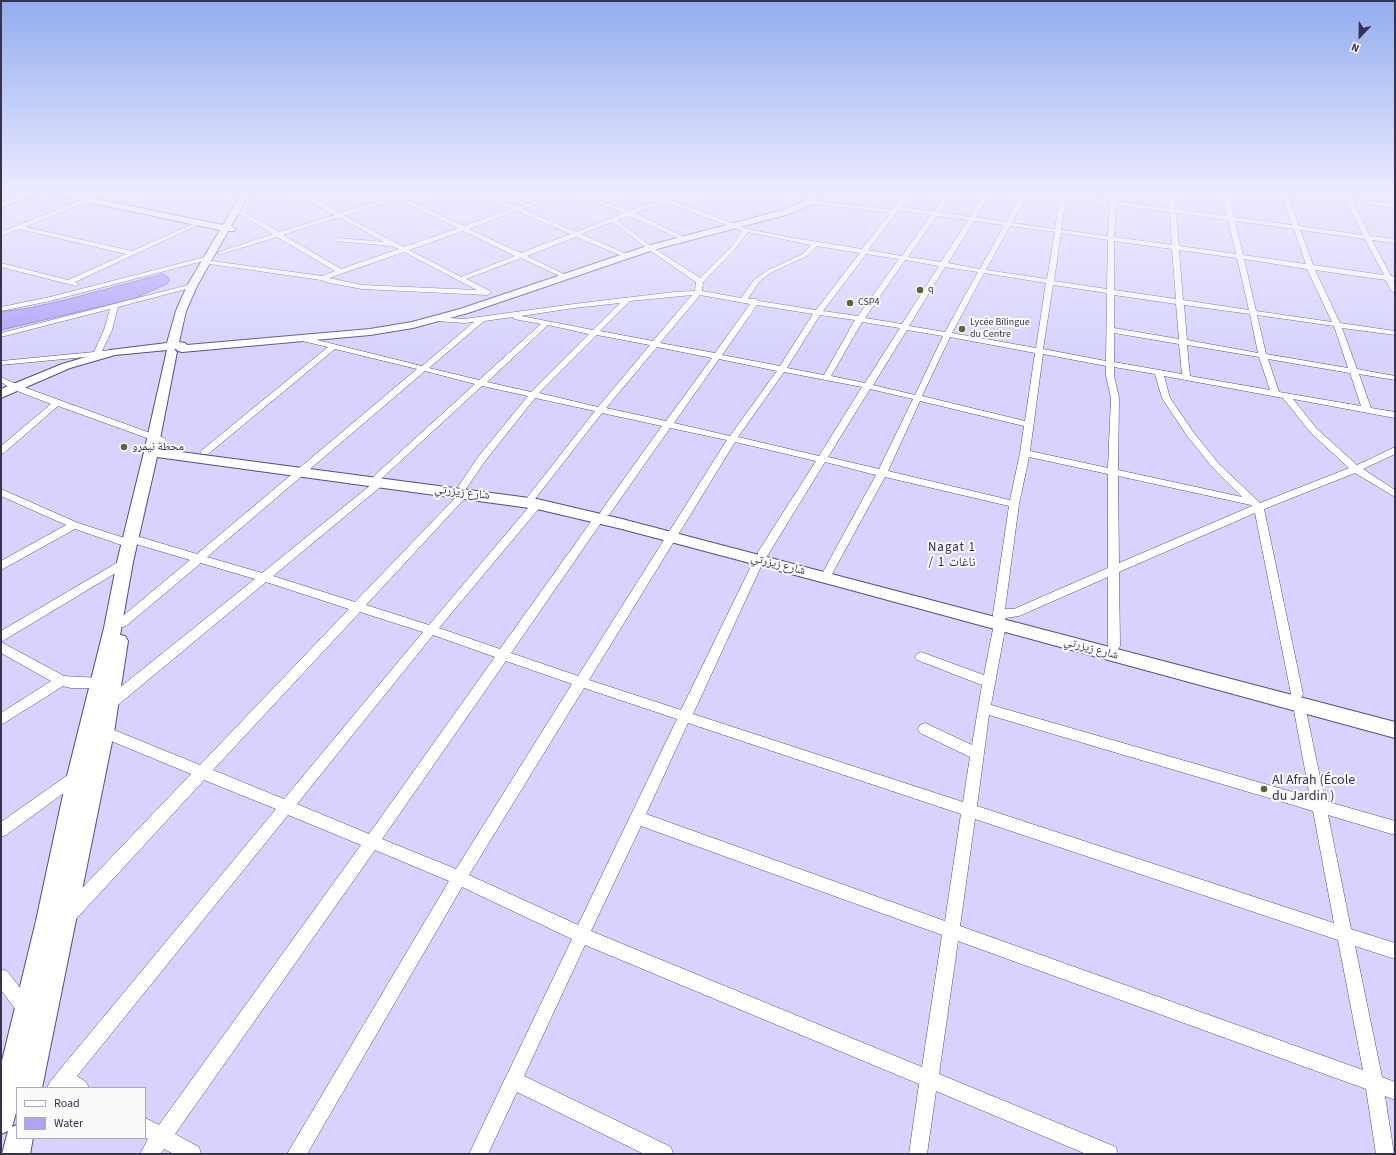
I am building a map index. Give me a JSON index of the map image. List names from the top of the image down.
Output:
{
  "streets": {
    "street": ["شارع زيزرتي"]
  },
  "districts": ["Nagat 1 / ناغات 1"],
  "places": [
    "q",
    "CSP4",
    "Lycée Bilingue du Centre",
    "محطة نيمرو",
    "Al Afrah (École du Jardin )"
  ],
  "legend": ["Road", "Water"],
  "north": "bottom"
}
